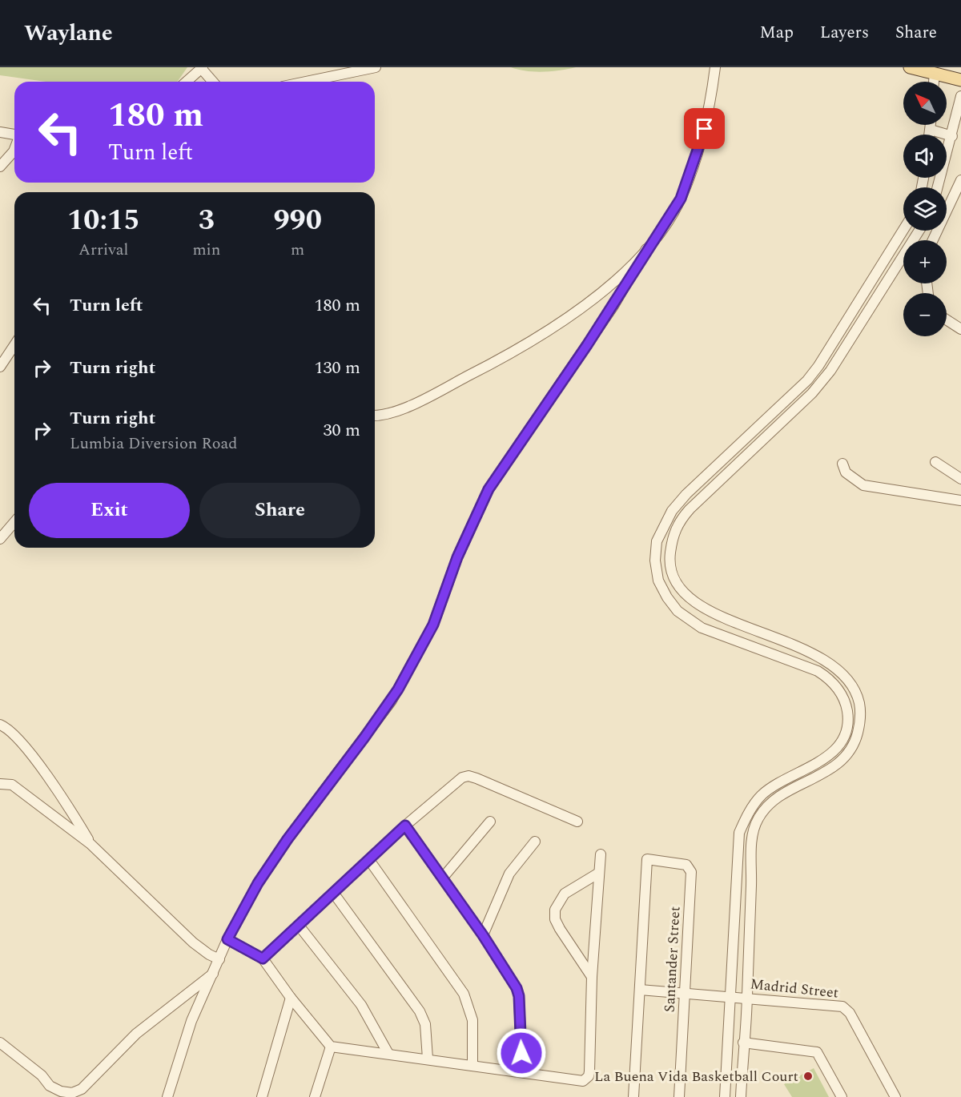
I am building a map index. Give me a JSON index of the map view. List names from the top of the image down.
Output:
{
  "streets": {
    "street": ["Santander Street", "Madrid Street"]
  },
  "crossings": [
    ["Santander Street", "Madrid Street"]
  ],
  "places": ["La Buena Vida Basketball Court"],
  "north": "top left",
  "page": {
    "header": "Waylane",
    "nav": ["Map", "Layers", "Share"],
    "map_buttons": ["+", "−"],
    "turn": ["180 m", "Turn left"],
    "eta": [
      "10:15",
      "Arrival",
      "3",
      "min",
      "990",
      "m"
    ],
    "list": [
      {
        "name": "Turn left",
        "value": "180 m"
      },
      {
        "name": "Turn right",
        "value": "130 m"
      },
      {
        "name": "Turn right",
        "note": "Lumbia Diversion Road",
        "value": "30 m"
      }
    ],
    "buttons": ["Exit", "Share"]
  }
}
